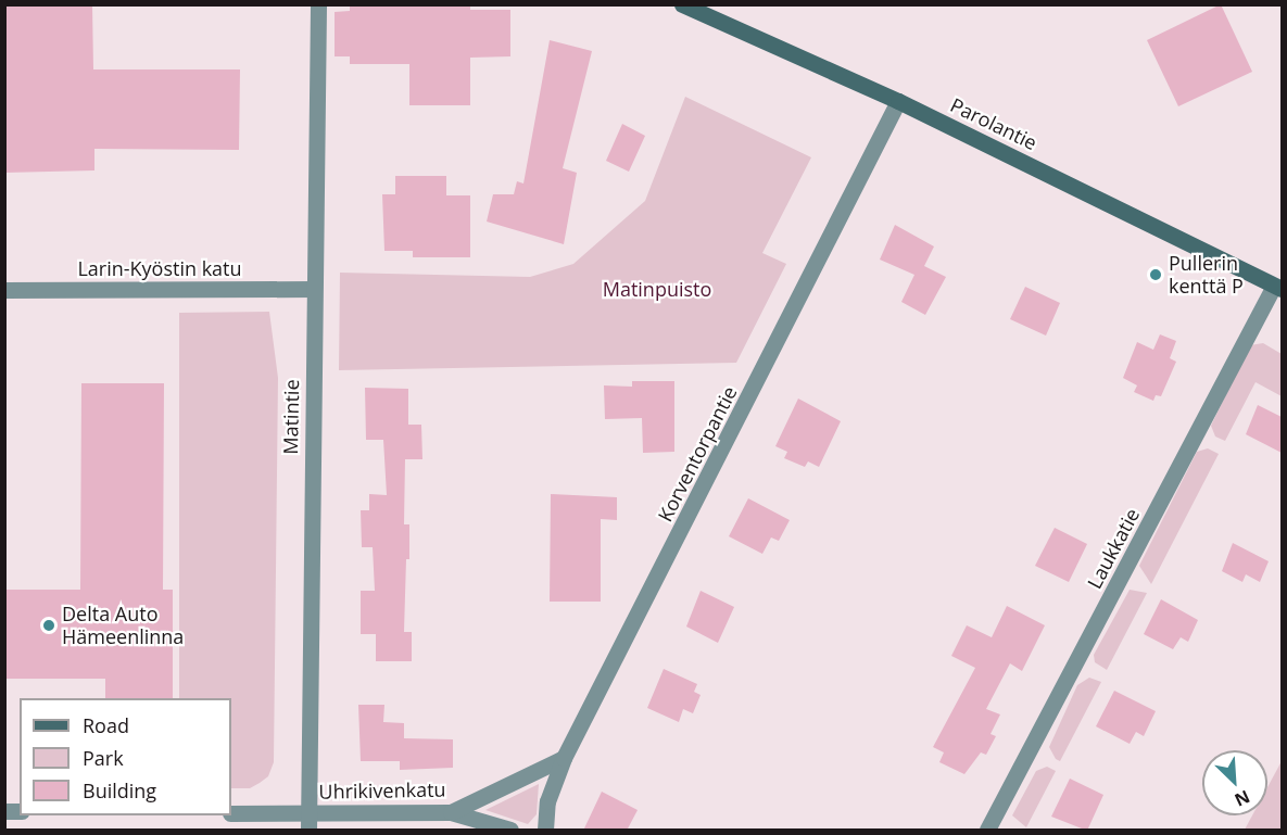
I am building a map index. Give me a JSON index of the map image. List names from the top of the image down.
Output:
{
  "streets": {
    "main road": ["Parolantie"],
    "street": [
      "Larin-Kyöstin katu",
      "Matintie",
      "Korventorpantie",
      "Laukkatie",
      "Uhrikivenkatu"
    ]
  },
  "crossings": [
    ["Parolantie", "Korventorpantie"],
    ["Parolantie", "Laukkatie"],
    ["Larin-Kyöstin katu", "Matintie"],
    ["Matintie", "Uhrikivenkatu"],
    ["Korventorpantie", "Uhrikivenkatu"]
  ],
  "parks": ["Matinpuisto"],
  "places": ["Pullerin kenttä P", "Delta Auto Hämeenlinna"],
  "legend": ["Road", "Park", "Building"],
  "north": "bottom right"
}
